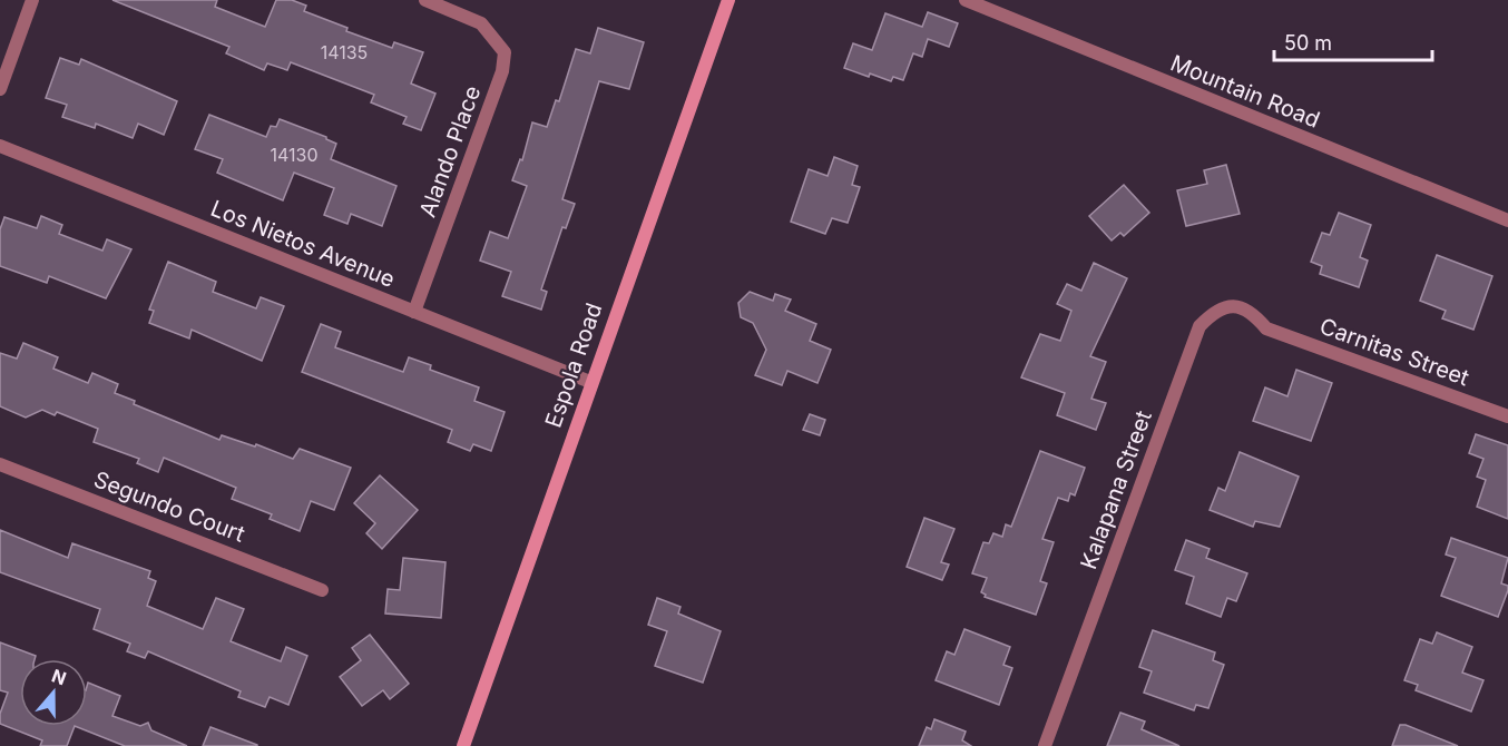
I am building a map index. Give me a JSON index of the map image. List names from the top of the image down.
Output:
{
  "streets": {
    "main road": ["Espola Road"],
    "street": [
      "Mountain Road",
      "Alando Place",
      "Los Nietos Avenue",
      "Carnitas Street",
      "Kalapana Street",
      "Segundo Court"
    ]
  },
  "crossings": [
    ["Alando Place", "Los Nietos Avenue"],
    ["Los Nietos Avenue", "Espola Road"],
    ["Carnitas Street", "Kalapana Street"]
  ],
  "house_numbers": ["14135", "14130"],
  "scale_bar": "50 m",
  "north": "top"
}
